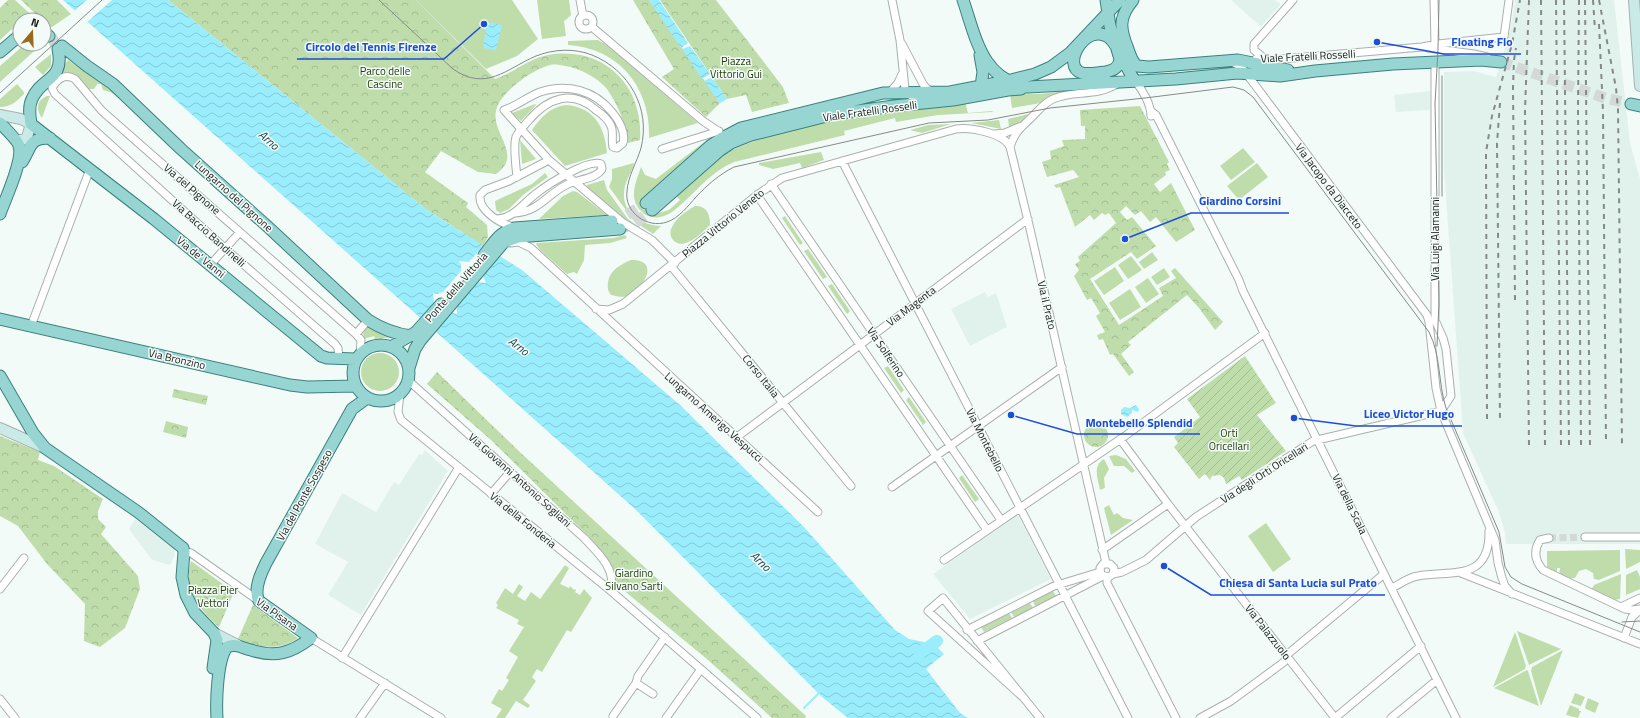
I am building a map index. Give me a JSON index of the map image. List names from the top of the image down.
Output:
{
  "streets": {
    "main road": [
      "Viale Fratelli Rosselli",
      "Lungarno del Pignone",
      "Via de' Vanni",
      "Ponte della Vittoria",
      "Via Bronzino",
      "Via del Ponte Sospeso",
      "Via Pisana"
    ],
    "street": [
      "Via Jacopo da Diacceto",
      "Via del Pignone",
      "Piazza Vittorio Veneto",
      "Via Baccio Bandinelli",
      "Via Luigi Alamanni",
      "Via il Prato",
      "Via Magenta",
      "Via Solferino",
      "Corso Italia",
      "Lungarno Amerigo Vespucci",
      "Via Montebello",
      "Via degli Orti Oricellari",
      "Via Giovanni Antonio Sogliani",
      "Via della Scala",
      "Via della Fonderia",
      "Via Palazzuolo"
    ]
  },
  "crossings": [
    ["Viale Fratelli Rosselli", "Via Jacopo da Diacceto"],
    ["Via Jacopo da Diacceto", "Via Luigi Alamanni"],
    ["Via Jacopo da Diacceto", "Via degli Orti Oricellari"],
    ["Via del Pignone", "Via Baccio Bandinelli"],
    ["Lungarno del Pignone", "Via de' Vanni"],
    ["Lungarno del Pignone", "Ponte della Vittoria"],
    ["Piazza Vittorio Veneto", "Via Solferino"],
    ["Piazza Vittorio Veneto", "Corso Italia"],
    ["Piazza Vittorio Veneto", "Lungarno Amerigo Vespucci"],
    ["Via Baccio Bandinelli", "Via de' Vanni"],
    ["Via Luigi Alamanni", "Via degli Orti Oricellari"],
    ["Via de' Vanni", "Via Bronzino"],
    ["Via de' Vanni", "Via Giovanni Antonio Sogliani"],
    ["Via de' Vanni", "Via del Ponte Sospeso"],
    ["Via de' Vanni", "Via della Fonderia"],
    ["Via il Prato", "Via Magenta"],
    ["Via il Prato", "Via degli Orti Oricellari"],
    ["Via Magenta", "Via Solferino"],
    ["Via Magenta", "Corso Italia"],
    ["Via Magenta", "Lungarno Amerigo Vespucci"],
    ["Via Magenta", "Via Montebello"],
    ["Via Bronzino", "Via Giovanni Antonio Sogliani"],
    ["Via Bronzino", "Via del Ponte Sospeso"],
    ["Via Bronzino", "Via della Fonderia"],
    ["Via degli Orti Oricellari", "Via della Scala"],
    ["Via degli Orti Oricellari", "Via Palazzuolo"],
    ["Via Giovanni Antonio Sogliani", "Via del Ponte Sospeso"],
    ["Via Giovanni Antonio Sogliani", "Via della Fonderia"],
    ["Via del Ponte Sospeso", "Via della Fonderia"],
    ["Via del Ponte Sospeso", "Via Pisana"]
  ],
  "water": ["Arno"],
  "parks": [
    "Piazza Vittorio Gui",
    "Parco delle Cascine",
    "Orti Oricellari",
    "Giardino Silvano Sarti",
    "Piazza Pier Vettori"
  ],
  "places": [
    "Circolo del Tennis Firenze",
    "Floating Flo",
    "Giardino Corsini",
    "Montebello Splendid",
    "Liceo Victor Hugo",
    "Chiesa di Santa Lucia sul Prato"
  ],
  "north": "top"
}
